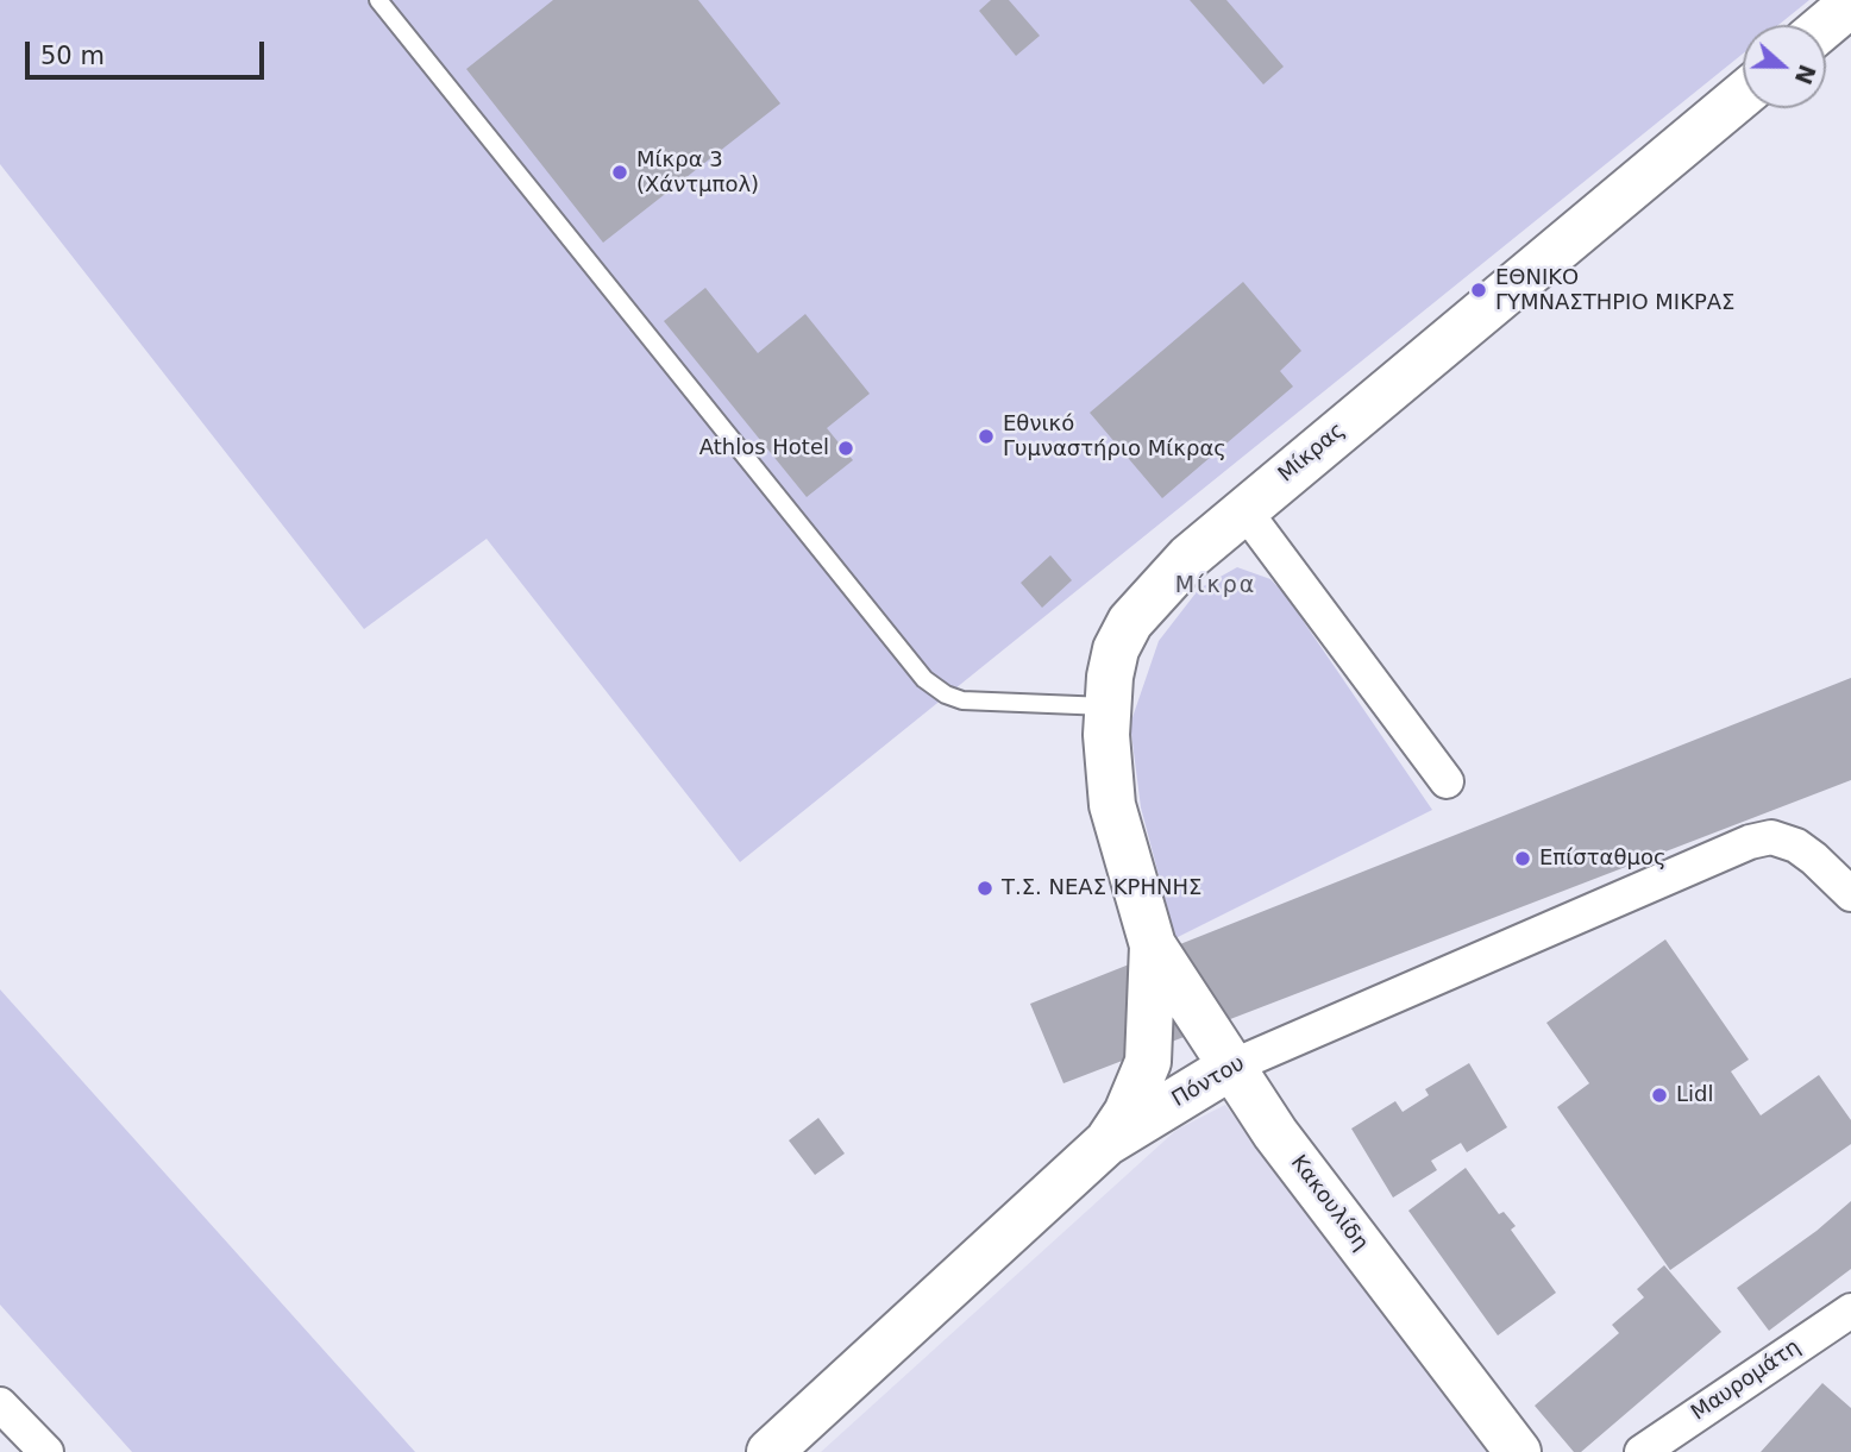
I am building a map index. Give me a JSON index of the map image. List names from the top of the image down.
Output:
{
  "streets": {
    "main road": ["Μίκρας", "Πόντου", "Κακουλίδη"],
    "street": ["Μαυρομάτη"]
  },
  "crossings": [
    ["Μίκρας", "Κακουλίδη"],
    ["Πόντου", "Κακουλίδη"]
  ],
  "districts": ["Μίκρα"],
  "places": [
    "Μίκρα 3 (Χάντμπολ)",
    "ΕΘΝΙΚΟ ΓΥΜΝΑΣΤΗΡΙΟ ΜΙΚΡΑΣ",
    "Εθνικό Γυμναστήριο Μίκρας",
    "Athlos Hotel",
    "Επίσταθμος",
    "Τ.Σ. ΝΕΑΣ ΚΡΗΝΗΣ",
    "Lidl"
  ],
  "scale_bar": "50 m",
  "north": "right"
}
